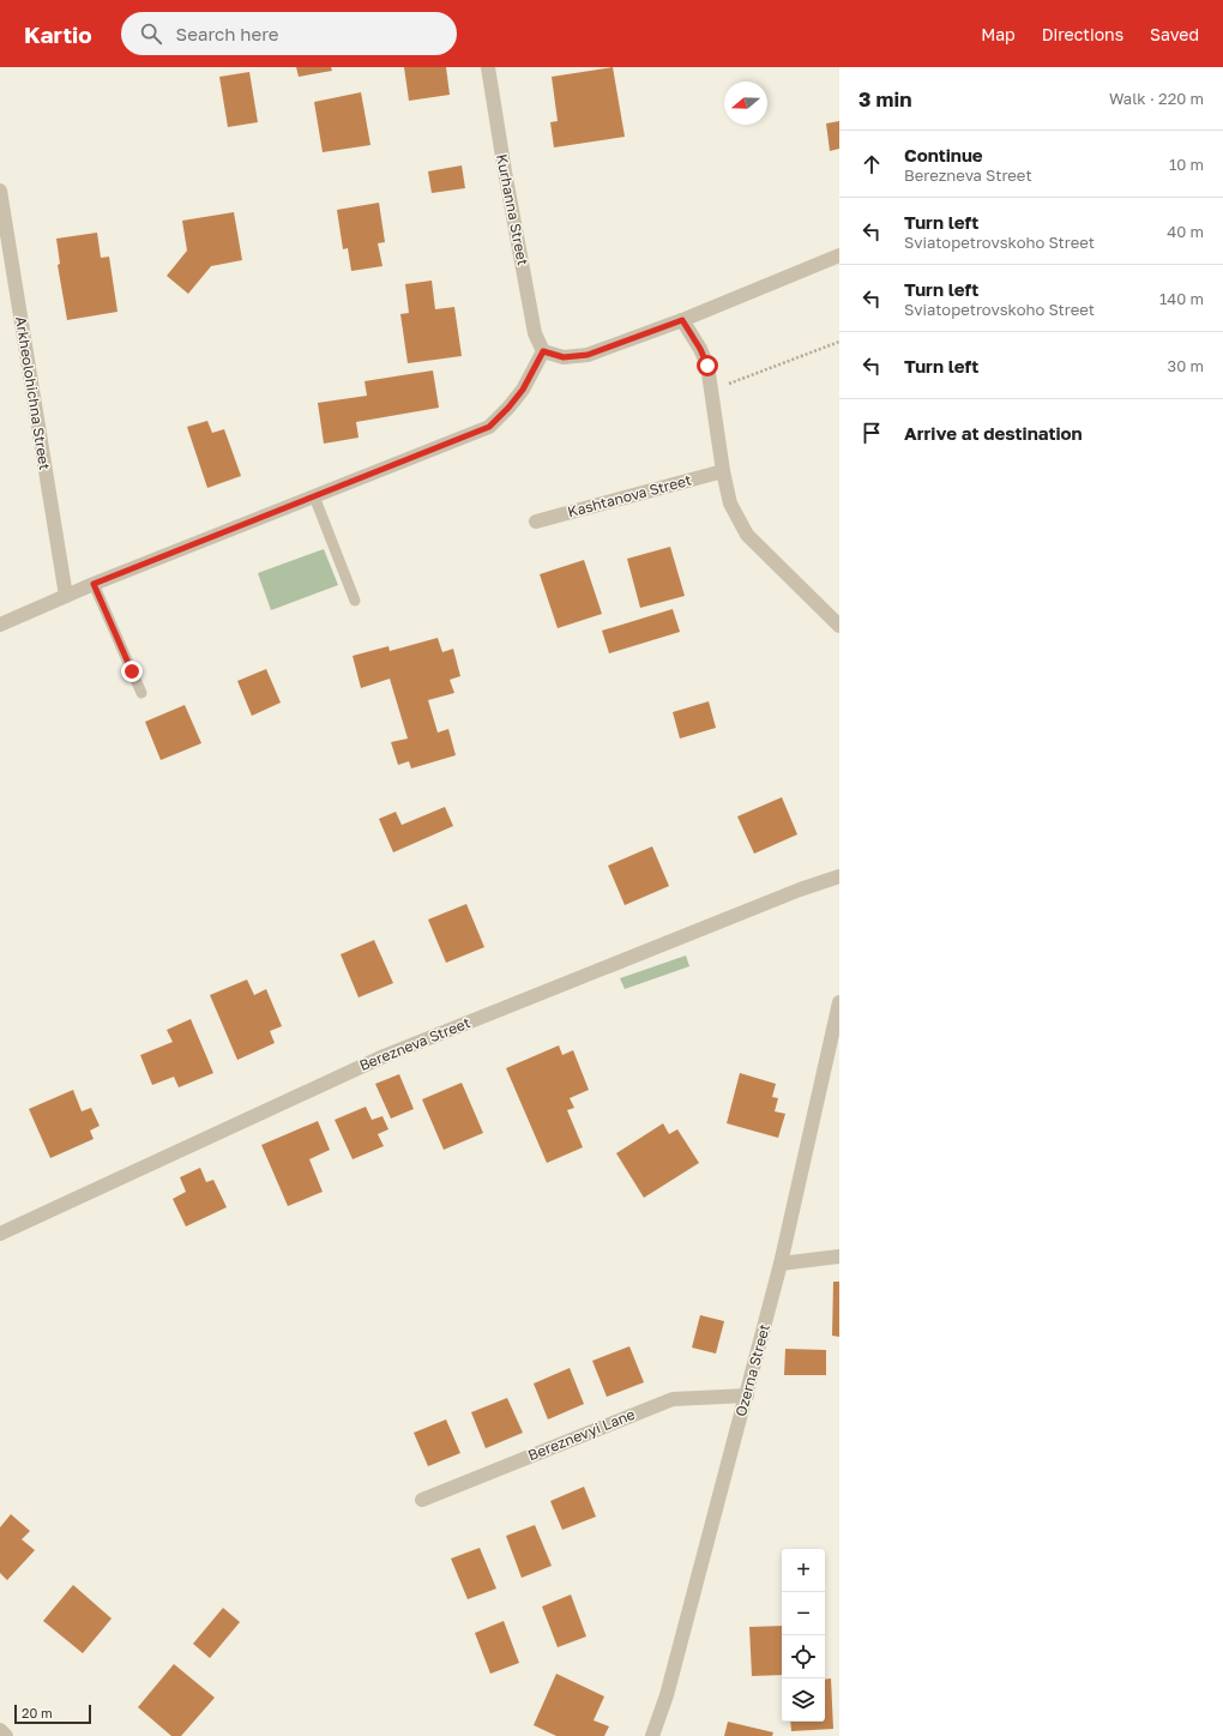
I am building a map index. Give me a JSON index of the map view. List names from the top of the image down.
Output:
{
  "streets": {
    "street": [
      "Kurhanna Street",
      "Arkheolohichna Street",
      "Kashtanova Street",
      "Berezneva Street",
      "Ozerna Street",
      "Bereznevyi Lane"
    ]
  },
  "crossings": [
    ["Ozerna Street", "Bereznevyi Lane"]
  ],
  "scale_bar": "20 m",
  "north": "left",
  "page": {
    "header": "Kartio",
    "search": "Search here",
    "nav": ["Map", "Directions", "Saved"],
    "heading": ["3 min", "Walk · 220 m"],
    "list": [
      ["Continue", "Berezneva Street", "10 m"],
      ["Turn left", "Sviatopetrovskoho Street", "40 m"],
      ["Turn left", "Sviatopetrovskoho Street", "140 m"],
      ["Turn left", "30 m"],
      "Arrive at destination"
    ],
    "map_buttons": ["+", "−"],
    "scale": "20 m"
  }
}
